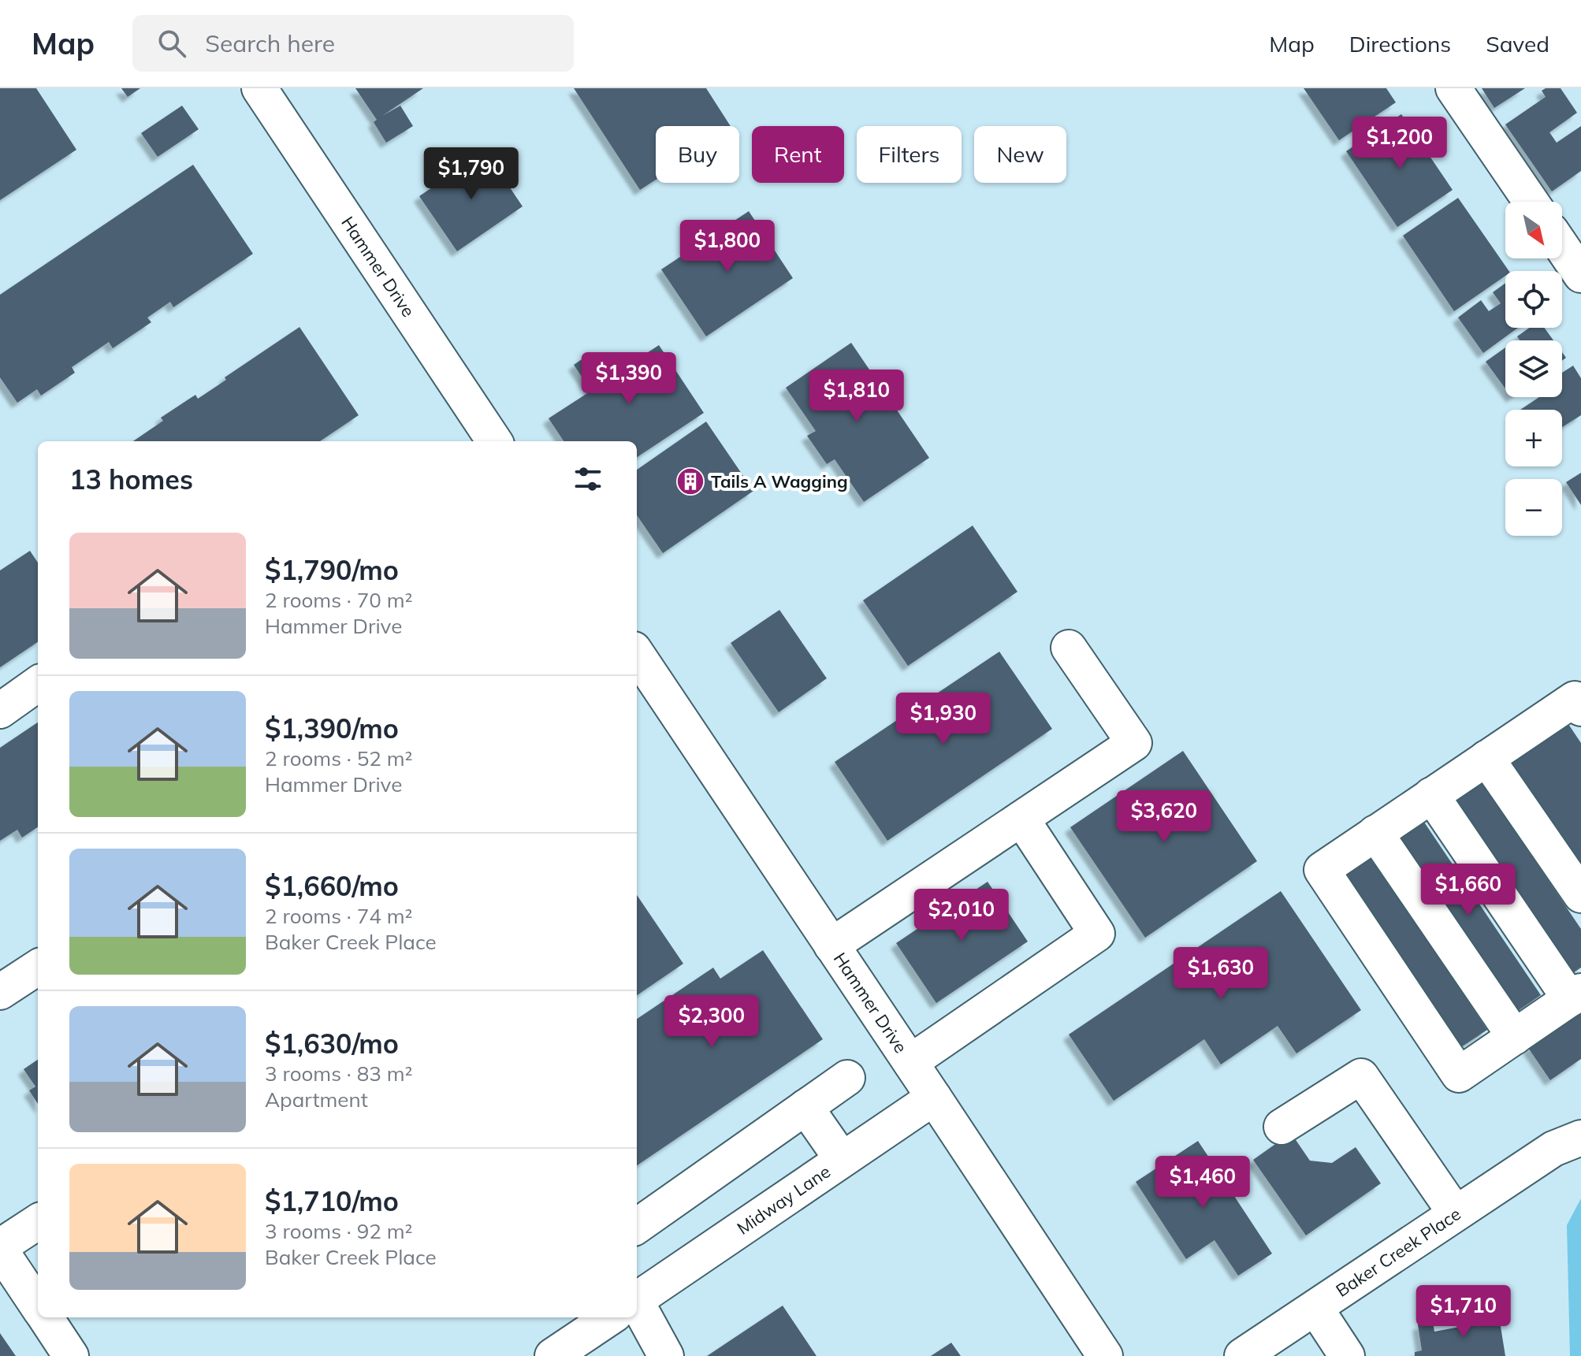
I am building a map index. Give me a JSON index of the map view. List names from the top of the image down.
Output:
{
  "streets": {
    "street": ["Hammer Drive", "Midway Lane", "Baker Creek Place"]
  },
  "crossings": [
    ["Hammer Drive", "Midway Lane"]
  ],
  "places": {
    "building": ["Tails A Wagging"]
  },
  "north": "bottom right",
  "page": {
    "header": "Map",
    "search": "Search here",
    "nav": ["Map", "Directions", "Saved"],
    "price": [
      "$1,200",
      "$1,790",
      "$1,800",
      "$1,390",
      "$1,810",
      "$1,930",
      "$3,620",
      "$1,660",
      "$2,010",
      "$1,630",
      "$2,300",
      "$1,460",
      "$1,710"
    ],
    "chip": [
      "Buy",
      "Rent",
      "Filters",
      "New"
    ],
    "map_buttons": ["+", "−"],
    "heading": "13 homes",
    "list": [
      {
        "name": "$1,790/mo",
        "note": "2 rooms · 70 m² · Hammer Drive"
      },
      {
        "name": "$1,390/mo",
        "note": "2 rooms · 52 m² · Hammer Drive"
      },
      {
        "name": "$1,660/mo",
        "note": "2 rooms · 74 m² · Baker Creek Place"
      },
      {
        "name": "$1,630/mo",
        "note": "3 rooms · 83 m² · Apartment"
      },
      {
        "name": "$1,710/mo",
        "note": "3 rooms · 92 m² · Baker Creek Place"
      }
    ]
  }
}
